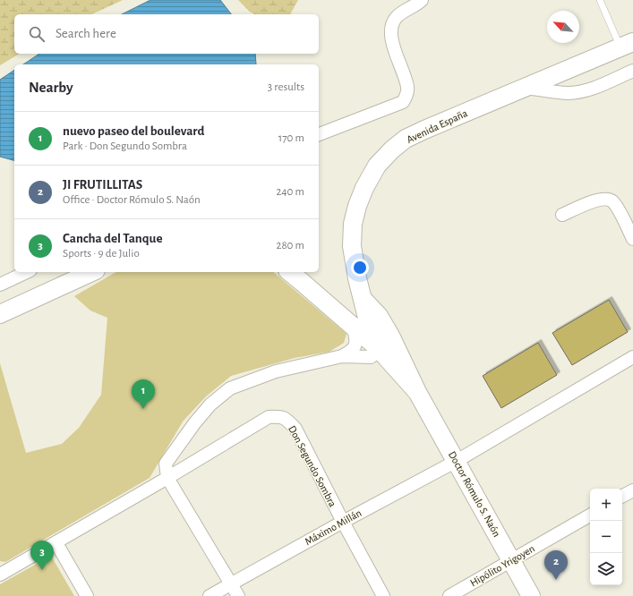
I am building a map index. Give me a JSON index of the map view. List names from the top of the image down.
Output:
{
  "streets": {
    "main road": ["Avenida España", "Doctor Rómulo S. Naón"],
    "street": ["Don Segundo Sombra", "Máximo Millán", "Hipólito Yrigoyen"]
  },
  "crossings": [
    ["Avenida España", "Doctor Rómulo S. Naón"],
    ["Don Segundo Sombra", "Máximo Millán"],
    ["Doctor Rómulo S. Naón", "Máximo Millán"],
    ["Doctor Rómulo S. Naón", "Hipólito Yrigoyen"]
  ],
  "north": "top left",
  "page": {
    "search": "Search here",
    "heading": ["Nearby", "3 results"],
    "list": [
      {
        "mark": "1",
        "name": "nuevo paseo del boulevard",
        "note": "Park · Don Segundo Sombra",
        "value": "170 m"
      },
      {
        "mark": "2",
        "name": "JI FRUTILLITAS",
        "note": "Office · Doctor Rómulo S. Naón",
        "value": "240 m"
      },
      {
        "mark": "3",
        "name": "Cancha del Tanque",
        "note": "Sports · 9 de Julio",
        "value": "280 m"
      }
    ],
    "pins": ["1", "3", "2"],
    "map_buttons": ["+", "−"]
  }
}
